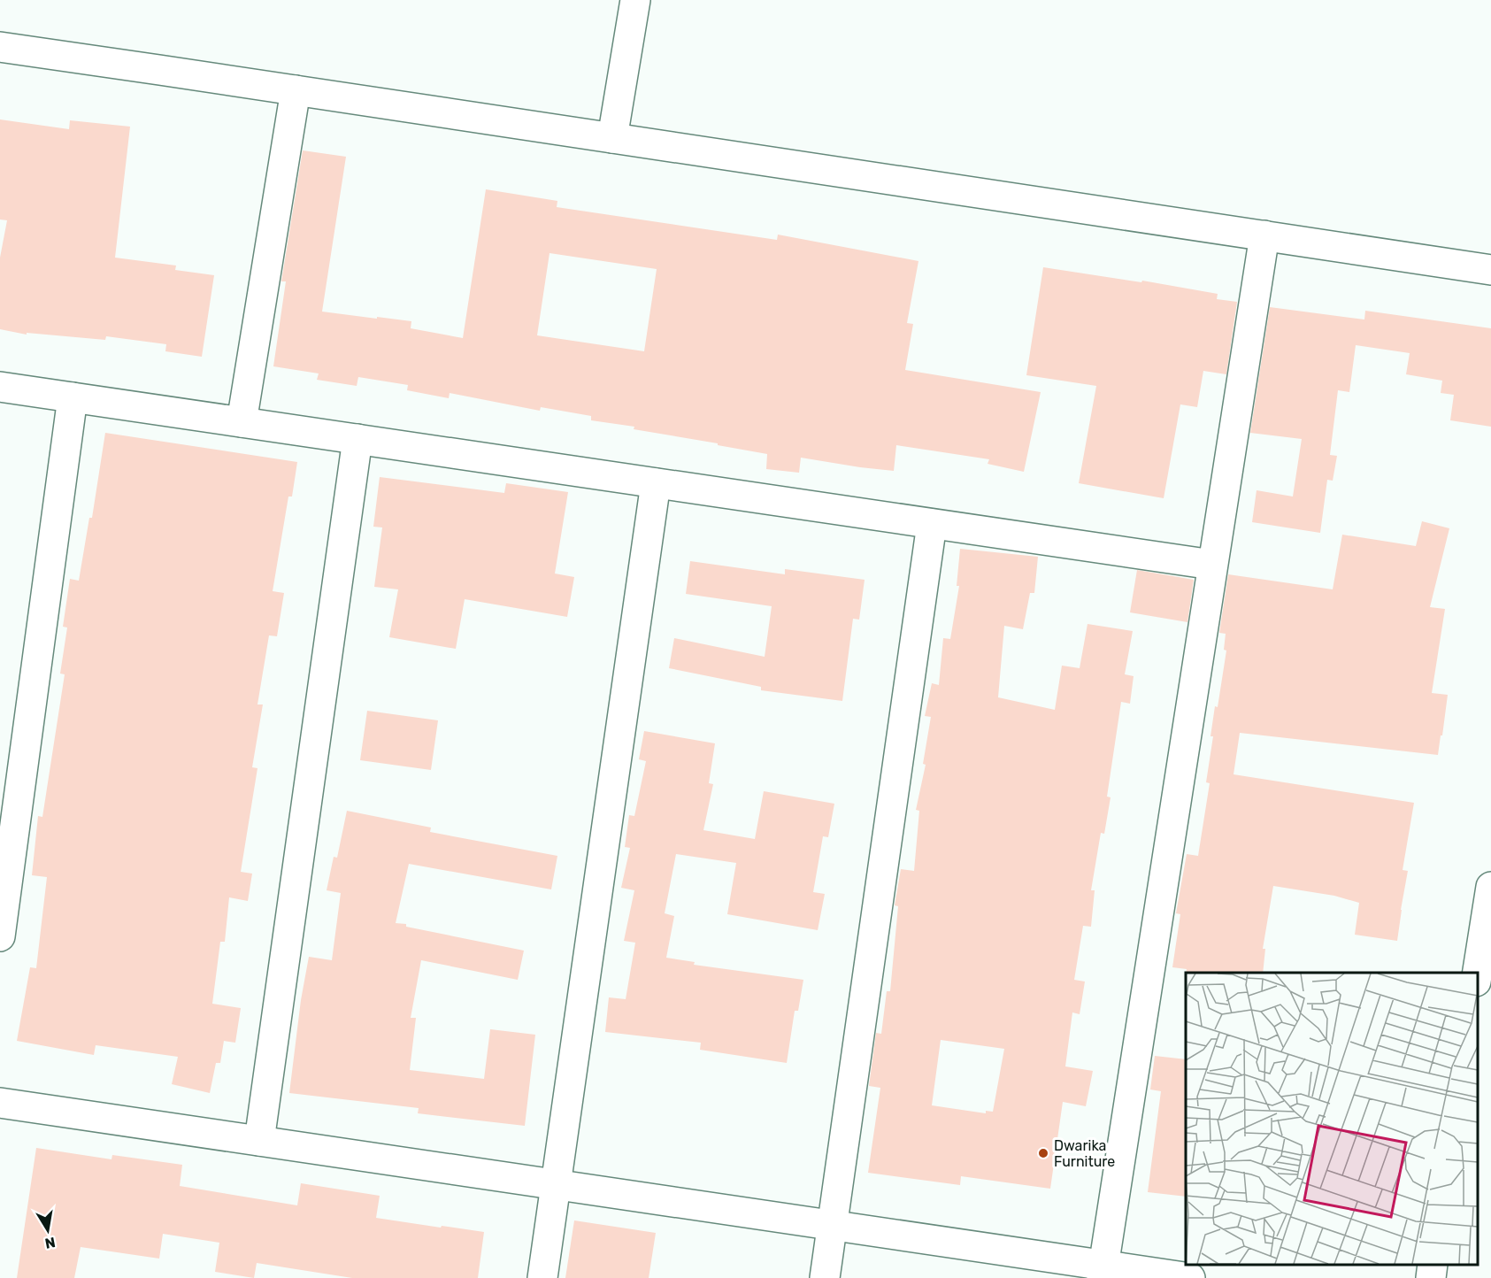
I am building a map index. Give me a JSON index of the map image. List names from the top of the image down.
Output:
{
  "places": ["Dwarika Furniture"],
  "north": "bottom"
}
